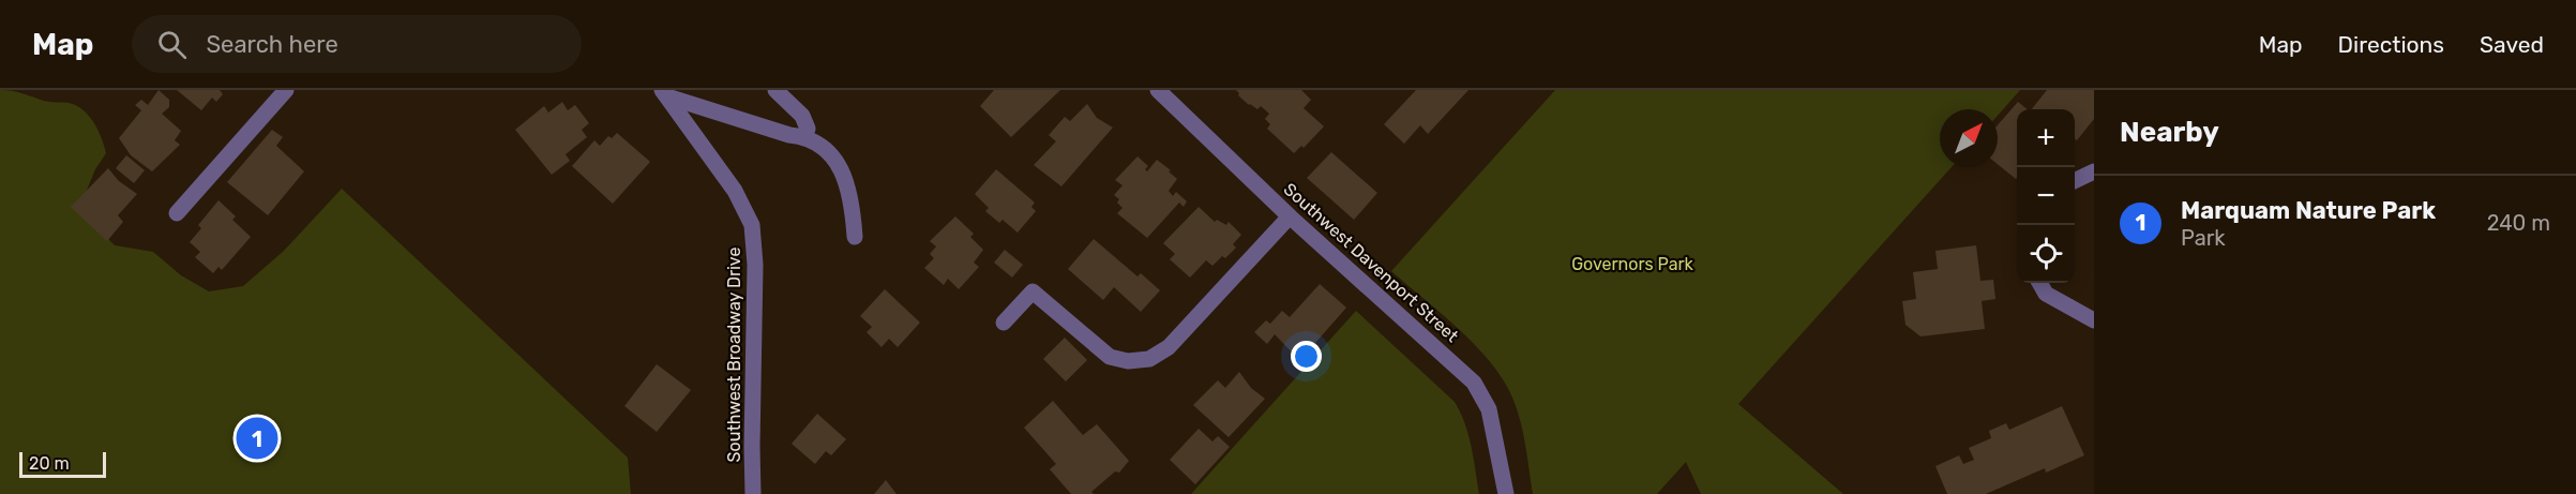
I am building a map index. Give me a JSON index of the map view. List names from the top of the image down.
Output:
{
  "streets": {
    "street": ["Southwest Davenport Street", "Southwest Broadway Drive"]
  },
  "parks": ["Governors Park"],
  "scale_bar": "20 m",
  "north": "top right",
  "page": {
    "header": "Map",
    "search": "Search here",
    "nav": ["Map", "Directions", "Saved"],
    "heading": "Nearby",
    "map_buttons": ["+", "−"],
    "list": [
      {
        "mark": "1",
        "name": "Marquam Nature Park",
        "note": "Park",
        "value": "240 m"
      }
    ],
    "pins": "1",
    "scale": "20 m"
  }
}
